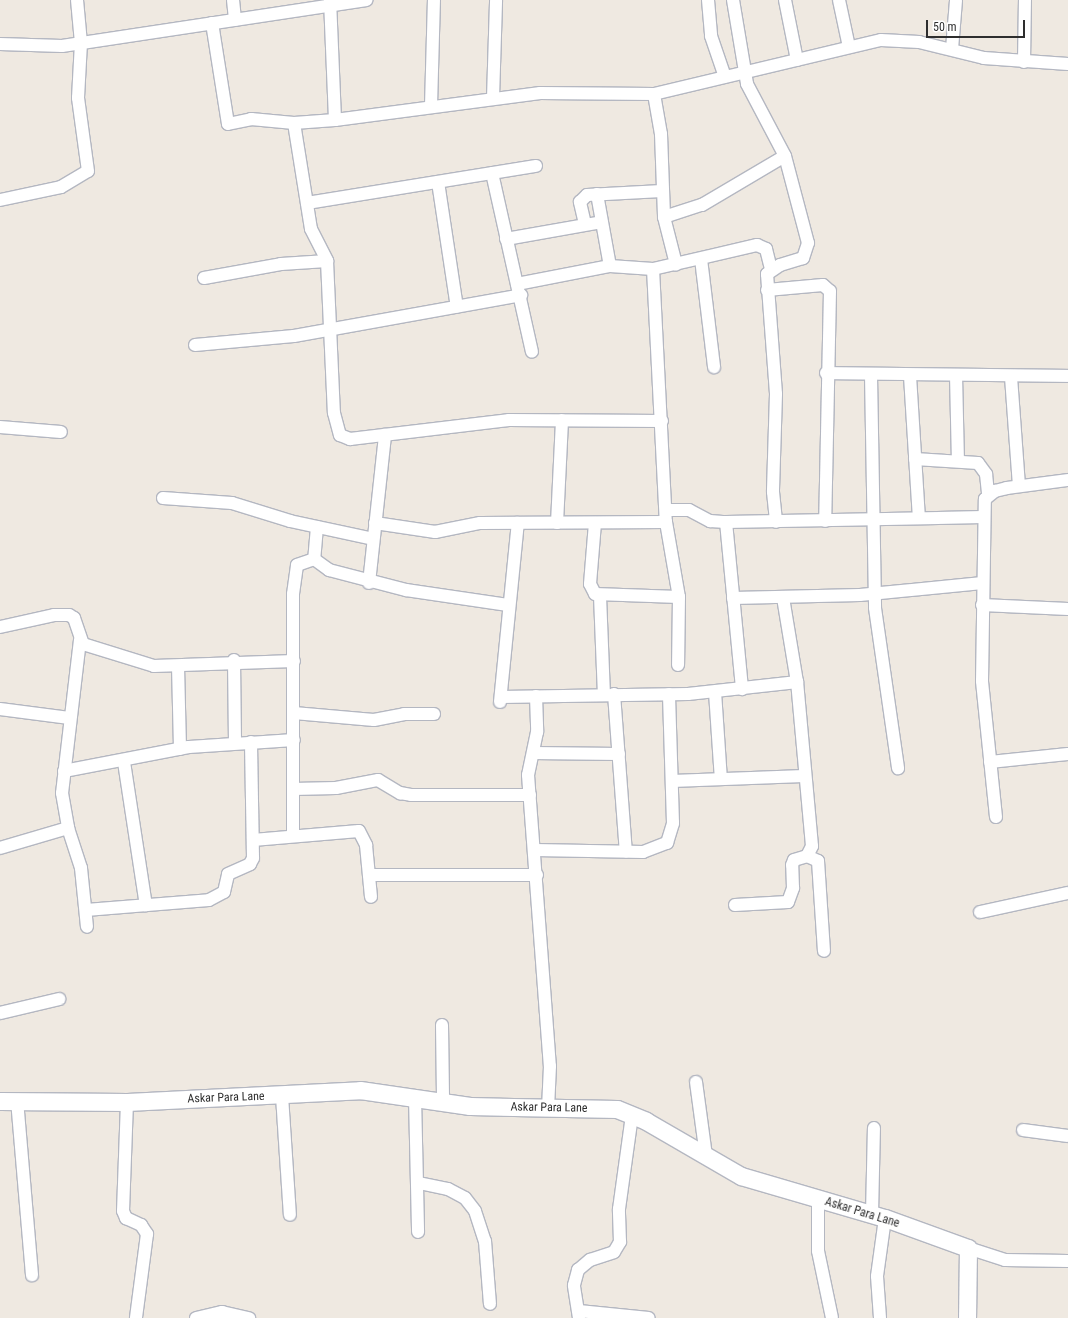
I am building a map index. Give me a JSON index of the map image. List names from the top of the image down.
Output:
{
  "streets": {
    "street": ["Askar Para Lane"]
  },
  "scale_bar": "50 m"
}
